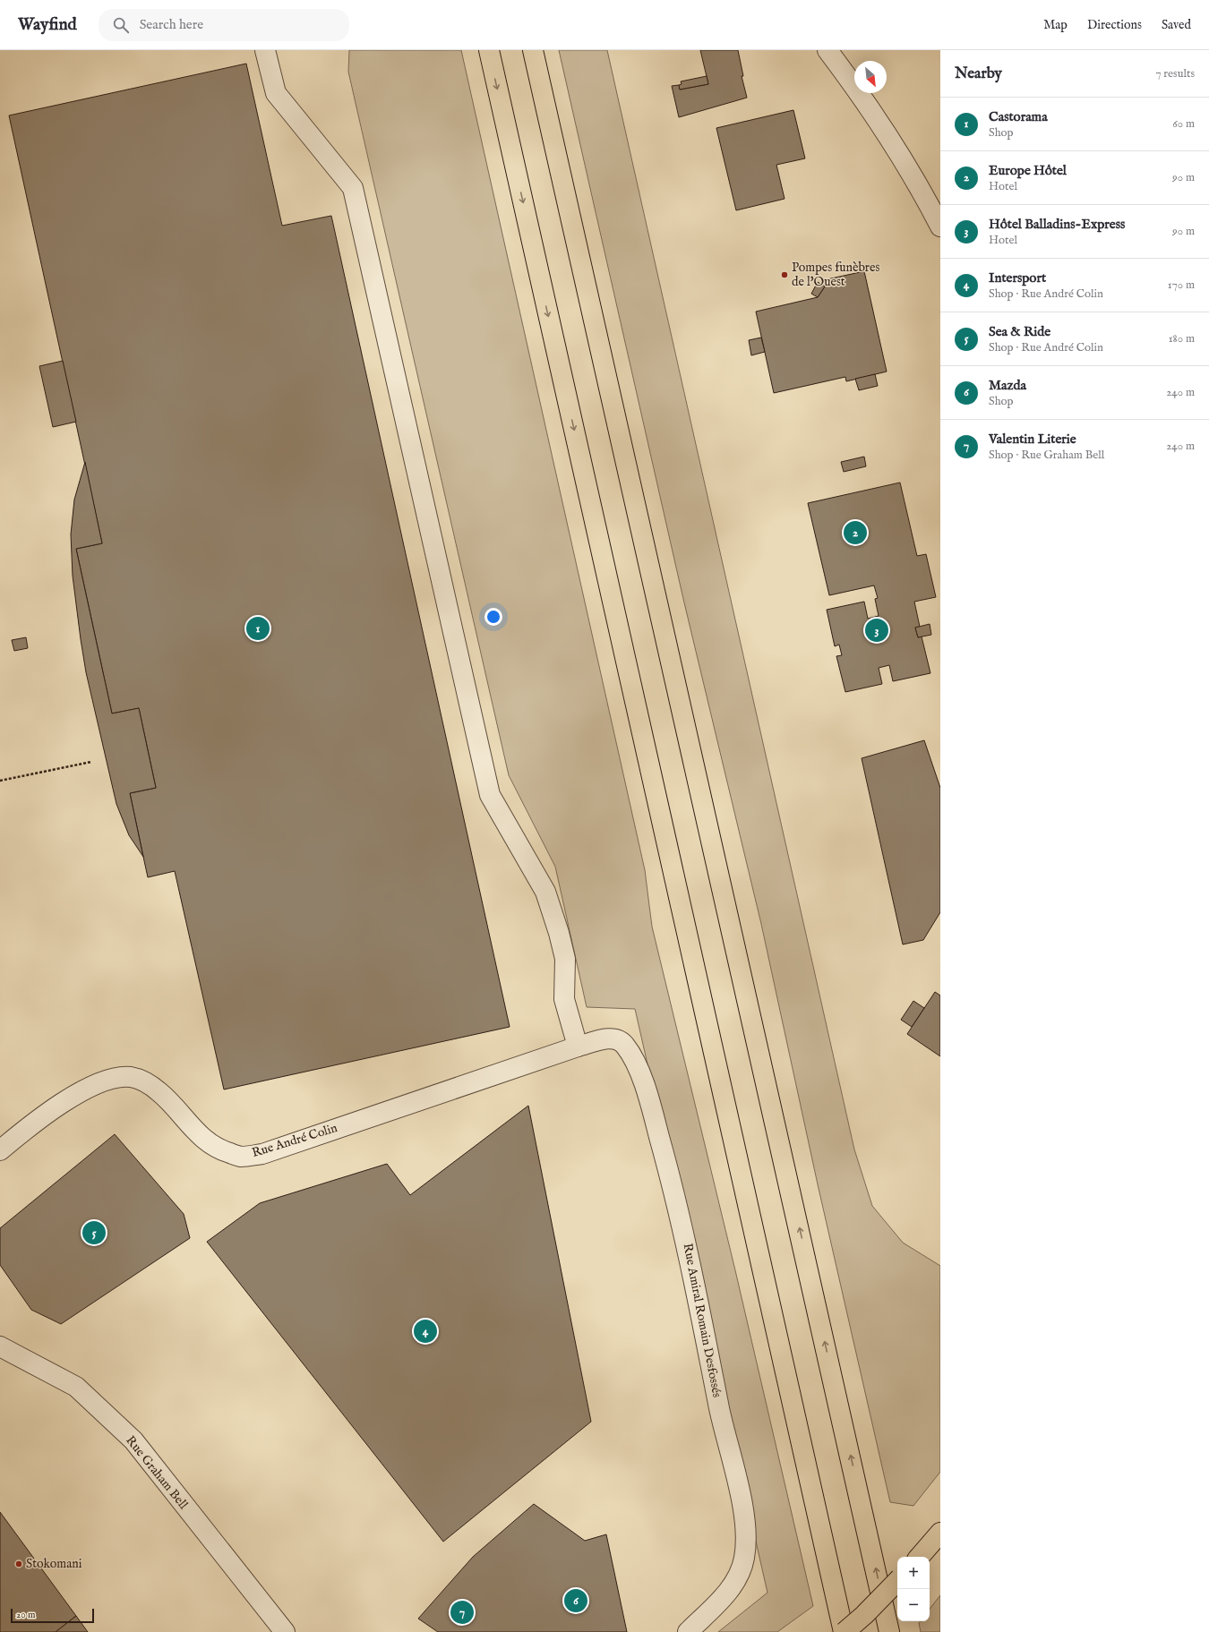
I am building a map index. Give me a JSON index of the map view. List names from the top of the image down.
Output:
{
  "streets": {
    "street": ["Rue André Colin", "Rue Amiral Romain Desfossés", "Rue Graham Bell"]
  },
  "crossings": [
    ["Rue André Colin", "Rue Amiral Romain Desfossés"]
  ],
  "places": ["Pompes funèbres de l'Ouest", "Stokomani"],
  "scale_bar": "20 m",
  "north": "bottom right",
  "page": {
    "header": "Wayfind",
    "search": "Search here",
    "nav": ["Map", "Directions", "Saved"],
    "heading": ["Nearby", "7 results"],
    "list": [
      {
        "mark": "1",
        "name": "Castorama",
        "note": "Shop",
        "value": "60 m"
      },
      {
        "mark": "2",
        "name": "Europe Hôtel",
        "note": "Hotel",
        "value": "90 m"
      },
      {
        "mark": "3",
        "name": "Hôtel Balladins-Express",
        "note": "Hotel",
        "value": "90 m"
      },
      {
        "mark": "4",
        "name": "Intersport",
        "note": "Shop · Rue André Colin",
        "value": "170 m"
      },
      {
        "mark": "5",
        "name": "Sea & Ride",
        "note": "Shop · Rue André Colin",
        "value": "180 m"
      },
      {
        "mark": "6",
        "name": "Mazda",
        "note": "Shop",
        "value": "240 m"
      },
      {
        "mark": "7",
        "name": "Valentin Literie",
        "note": "Shop · Rue Graham Bell",
        "value": "240 m"
      }
    ],
    "pins": [
      "2",
      "1",
      "3",
      "5",
      "4",
      "6",
      "7"
    ],
    "map_buttons": ["+", "−"],
    "scale": "20 m"
  }
}
